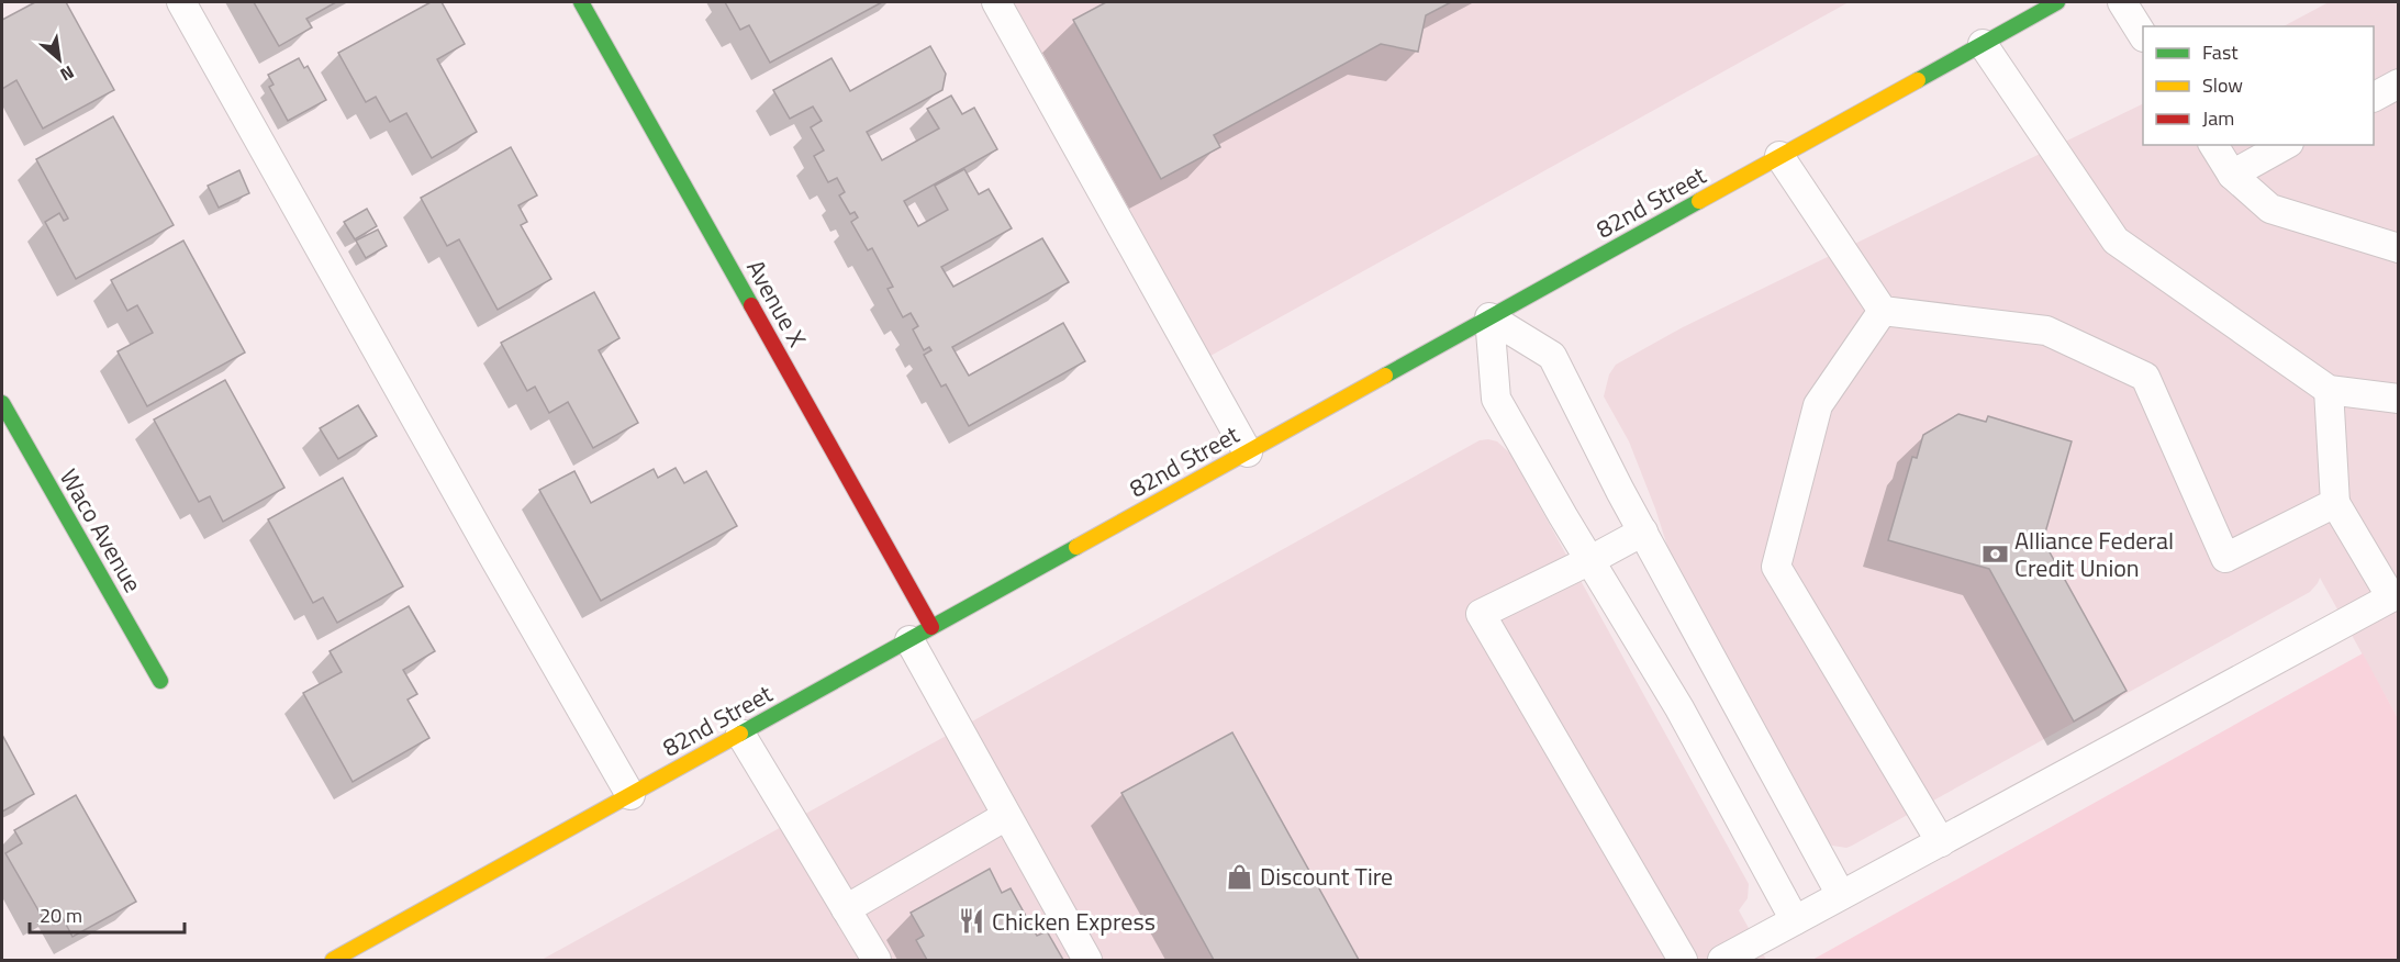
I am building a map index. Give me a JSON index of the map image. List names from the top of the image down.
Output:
{
  "streets": {
    "main road": ["82nd Street", "Avenue X", "Waco Avenue"]
  },
  "crossings": [
    ["82nd Street", "Avenue X"]
  ],
  "places": {
    "bank": ["Alliance Federal Credit Union"],
    "shop": ["Discount Tire"],
    "restaurant": ["Chicken Express"]
  },
  "legend": ["Fast", "Slow", "Jam"],
  "scale_bar": "20 m",
  "north": "bottom right"
}
